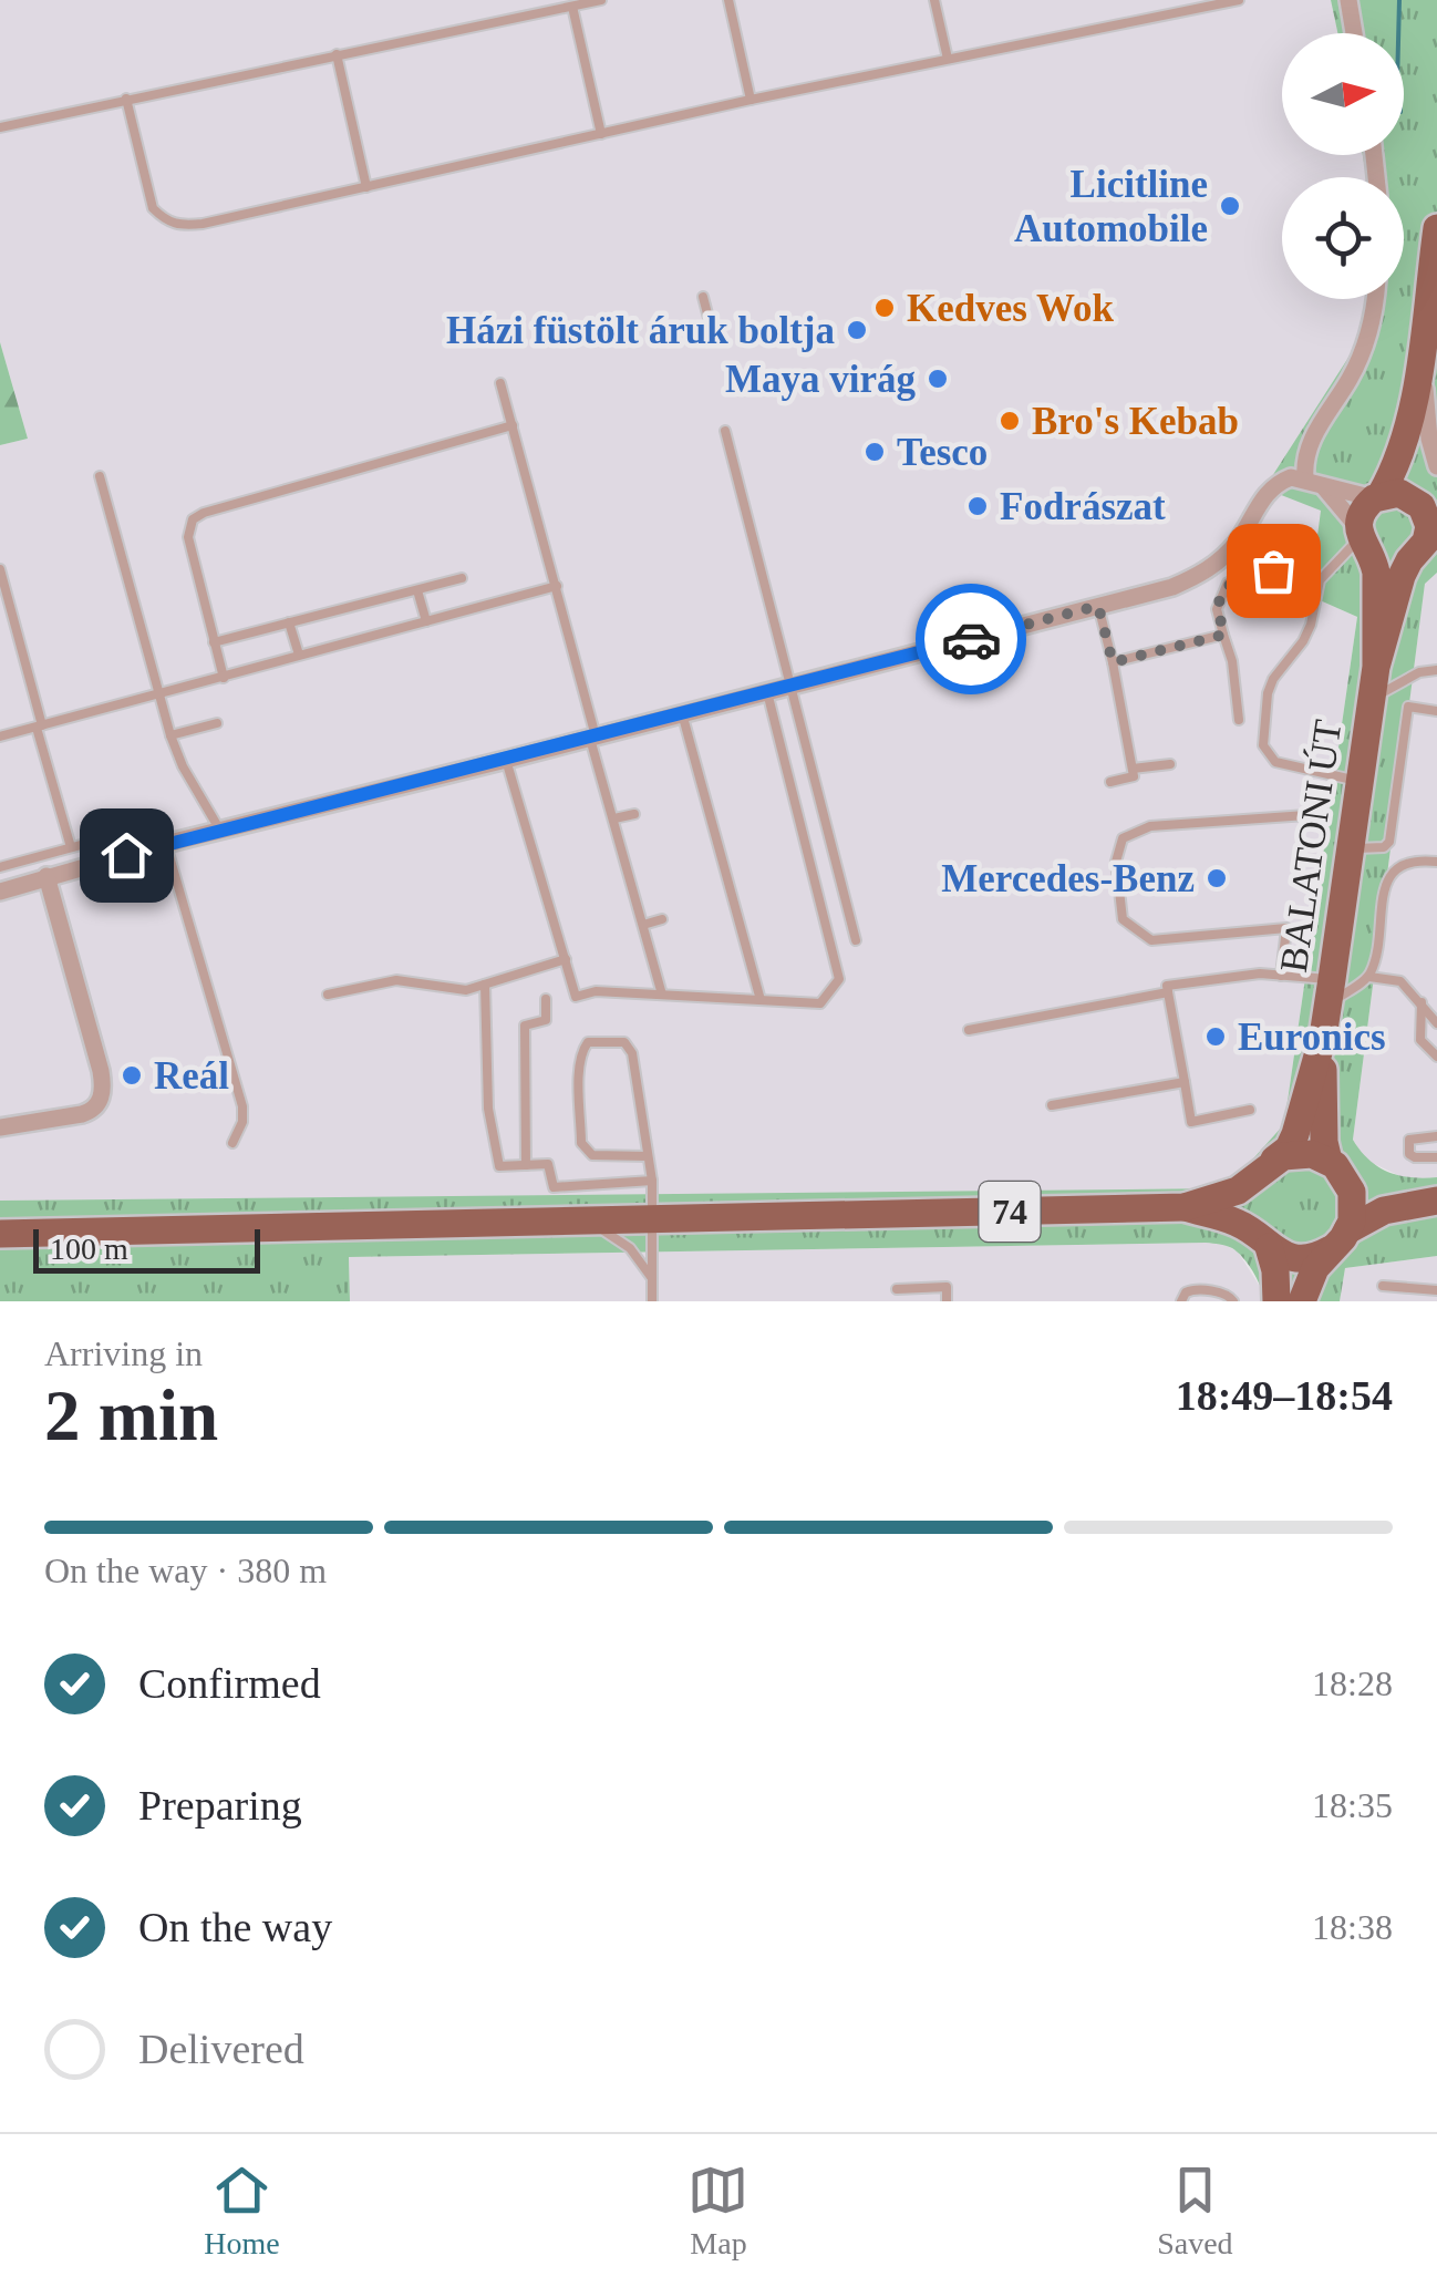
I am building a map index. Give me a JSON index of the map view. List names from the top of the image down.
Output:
{
  "streets": {
    "main road": ["BALATONI ÚT", "74"]
  },
  "crossings": [
    ["BALATONI ÚT", "74"]
  ],
  "places": [
    "Licitline Automobile",
    "Kedves Wok",
    "Házi füstölt áruk boltja",
    "Maya virág",
    "Bro's Kebab",
    "Tesco",
    "Fodrászat",
    "Mercedes-Benz",
    "Euronics",
    "Reál"
  ],
  "scale_bar": "100 m",
  "north": "right",
  "page": {
    "scale": "100 m",
    "heading": ["2 min", "Arriving in", "18:49–18:54"],
    "bar": "On the way · 380 m",
    "list": [
      ["Confirmed", "18:28"],
      ["Preparing", "18:35"],
      ["On the way", "18:38"],
      "Delivered"
    ],
    "tabs": ["Home", "Map", "Saved"]
  }
}
